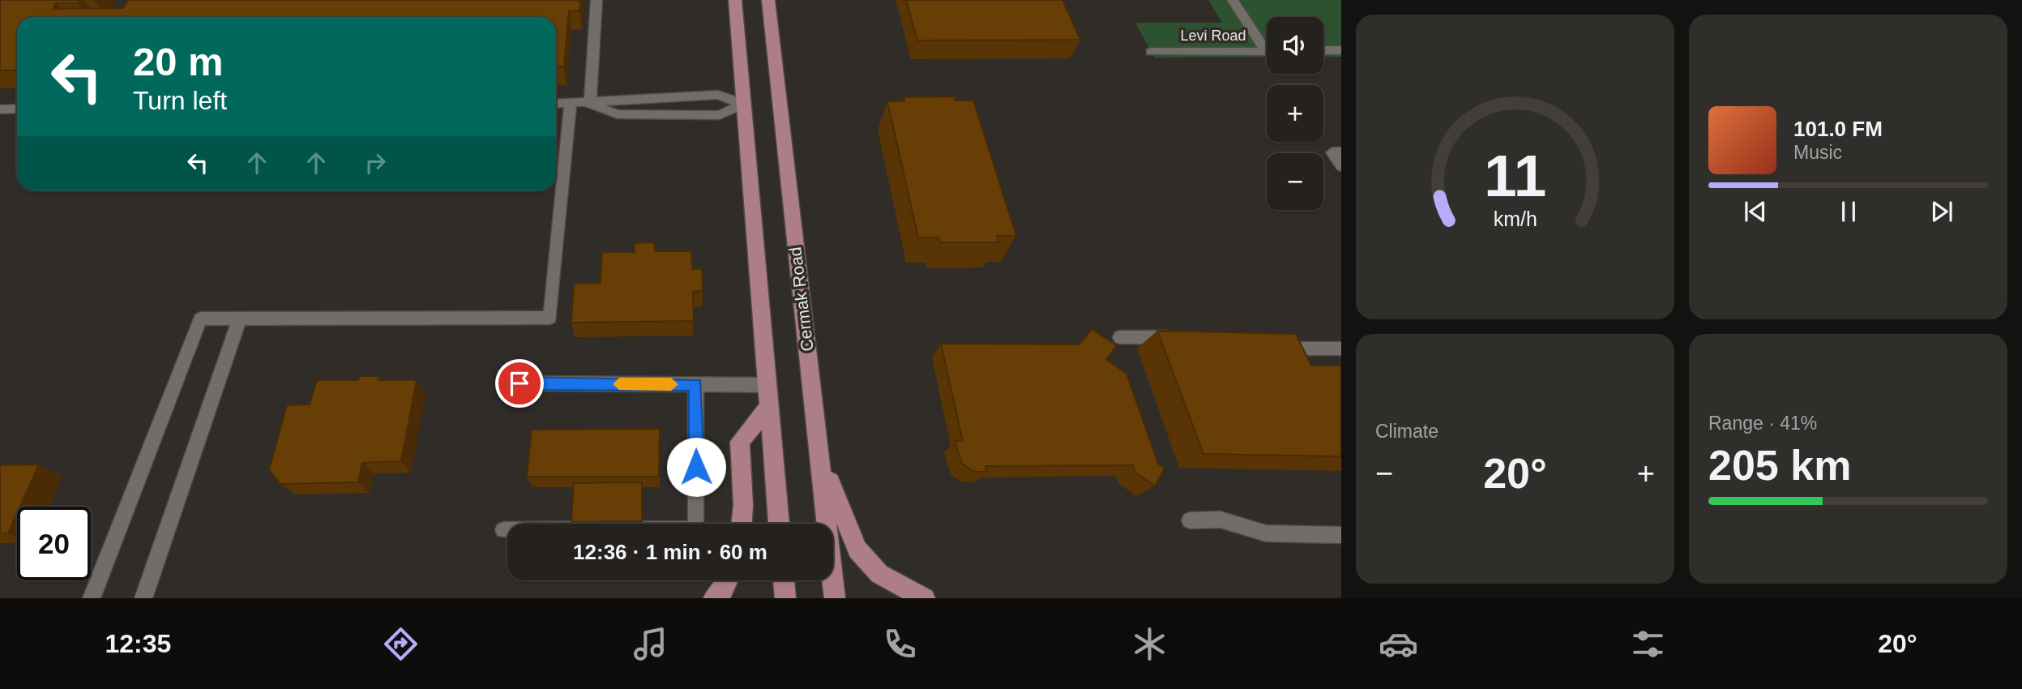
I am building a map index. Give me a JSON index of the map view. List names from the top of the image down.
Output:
{
  "streets": {
    "main road": ["Cermak Road"],
    "lane": ["Levi Road"]
  },
  "page": {
    "map_buttons": ["+", "−"],
    "turn": ["20 m", "Turn left"],
    "song": ["101.0 FM", "Music"],
    "tile": [
      "Climate",
      ["Range · 41%", "205 km"]
    ],
    "heat": ["−", "20°", "+"],
    "limit": "20",
    "trip": "12:36 · 1 min · 60 m",
    "tabs": ["12:35", "20°"],
    "gauge": ["11", "km/h"]
  }
}
